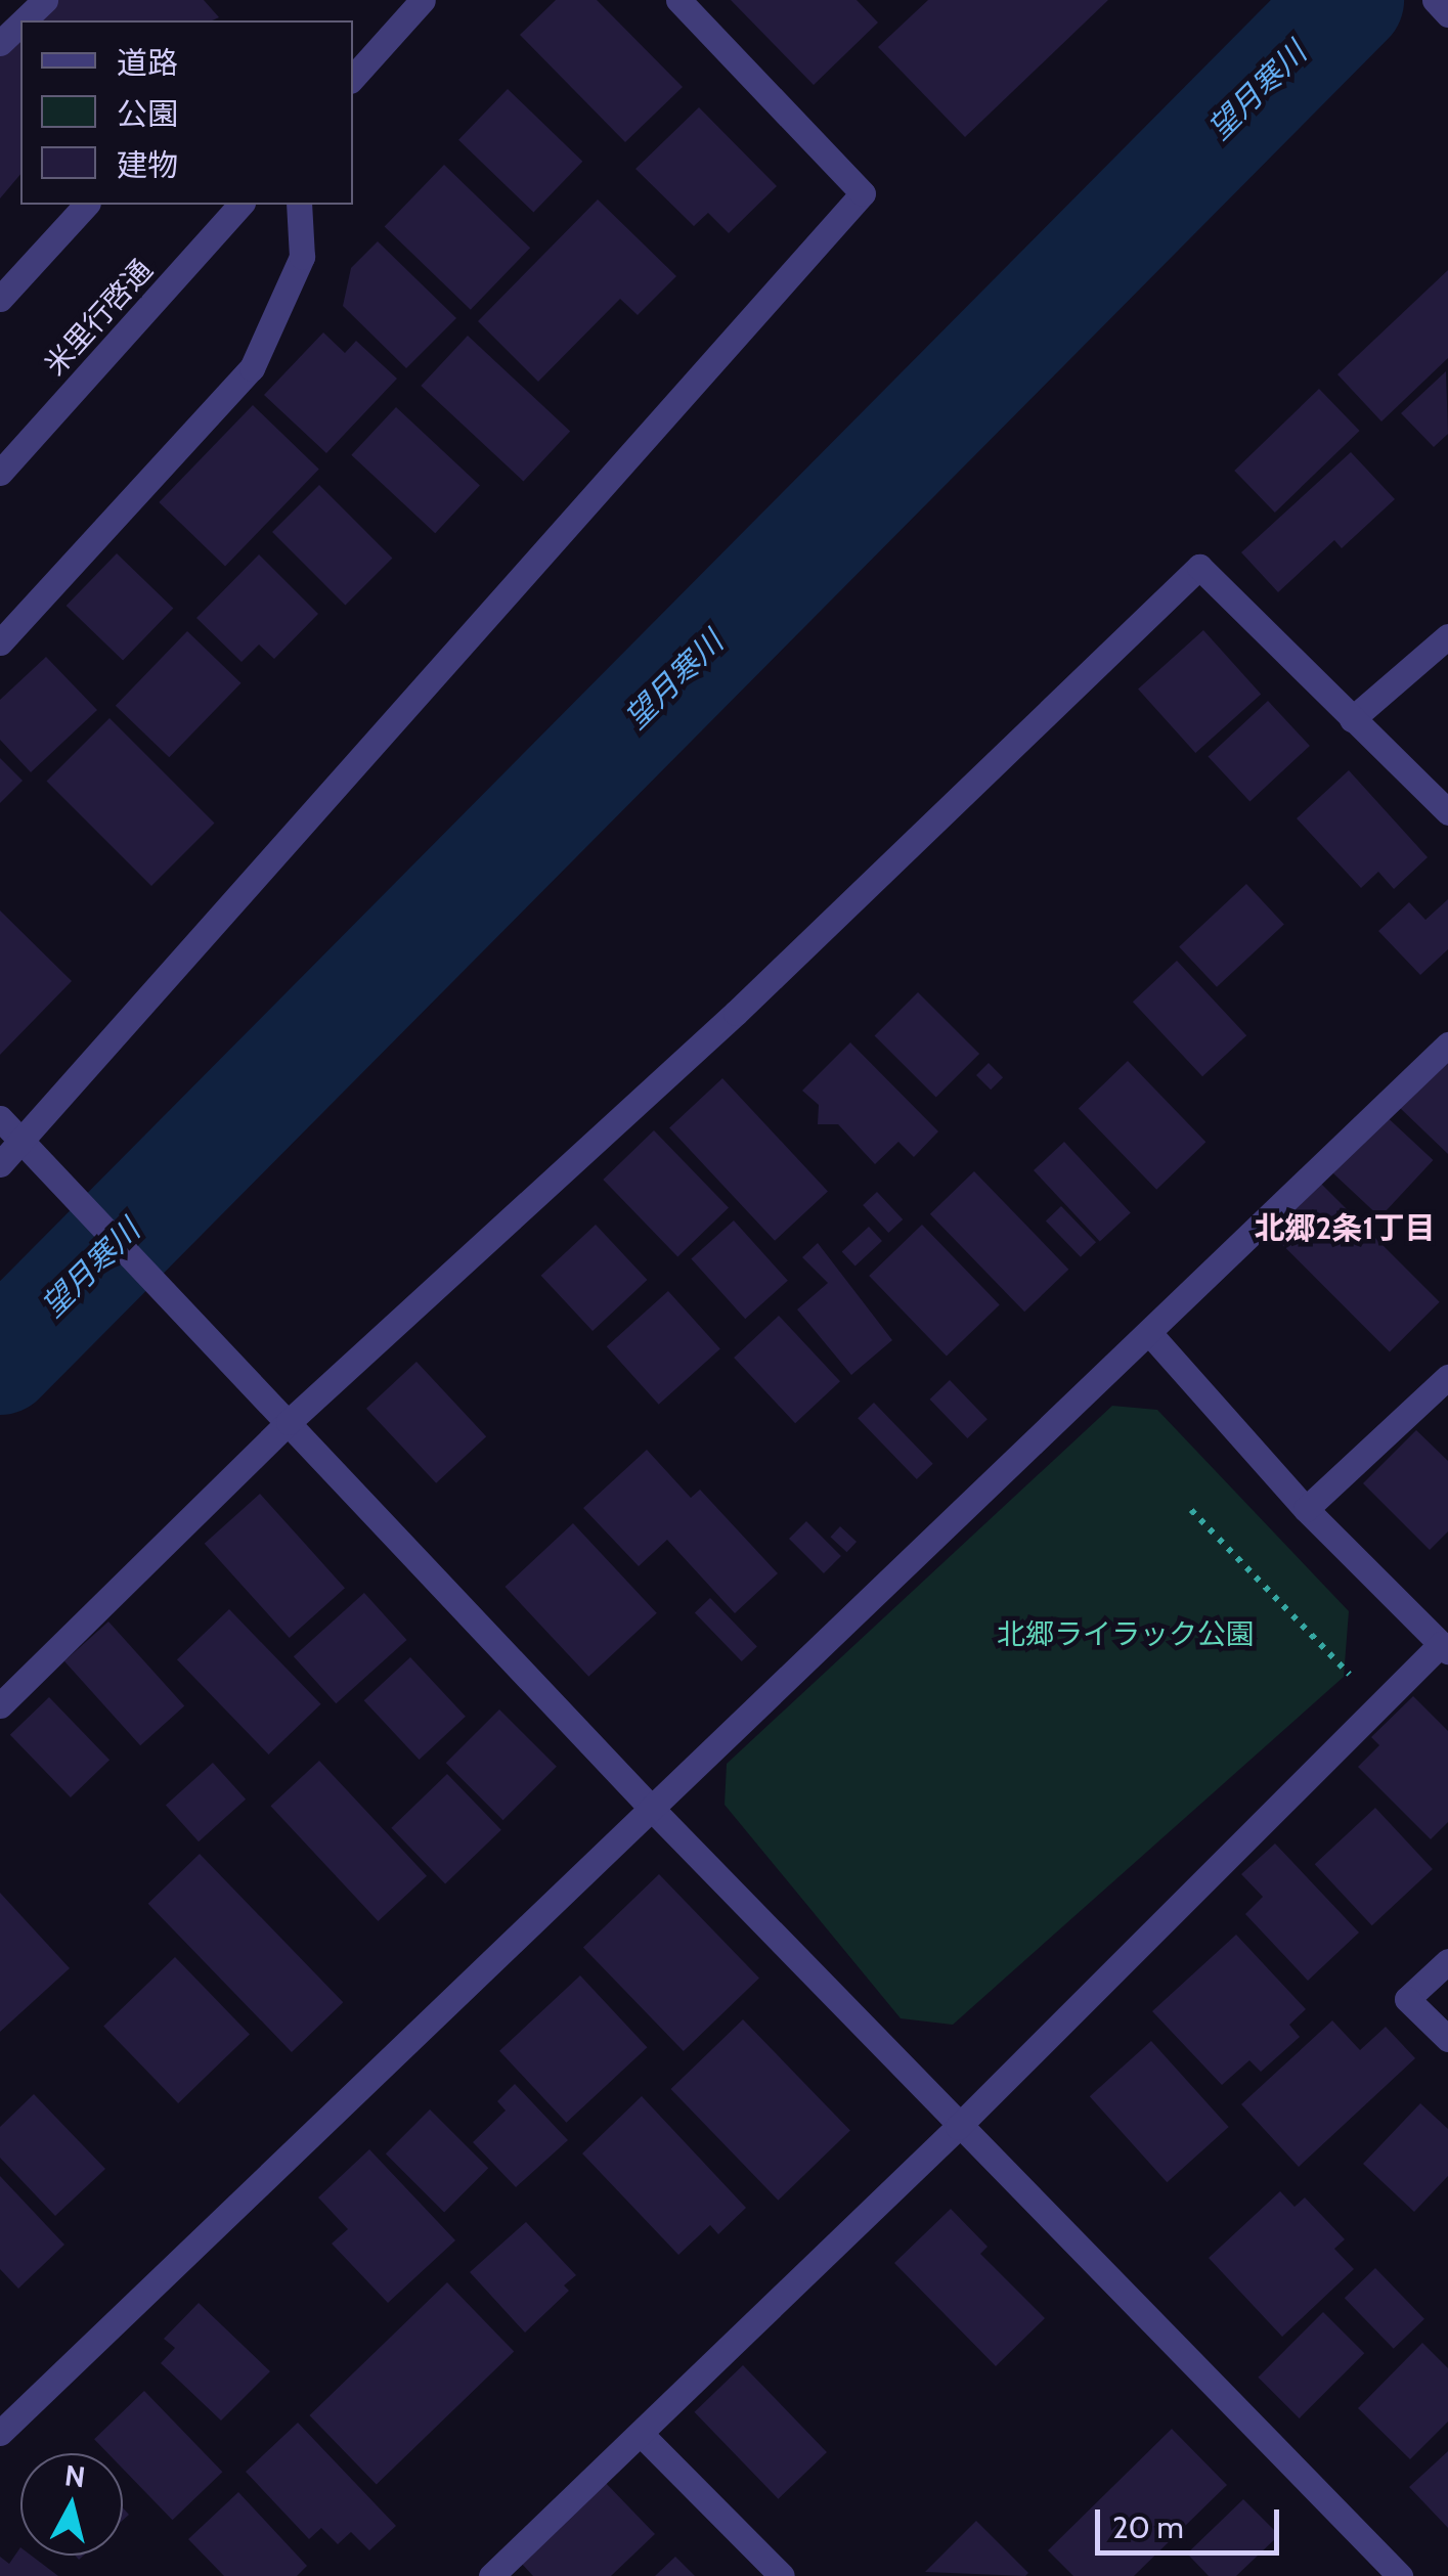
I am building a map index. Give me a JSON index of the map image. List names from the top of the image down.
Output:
{
  "streets": {
    "street": ["米里行啓通"]
  },
  "districts": ["北郷2条1丁目"],
  "water": ["望月寒川"],
  "parks": ["北郷ライラック公園"],
  "legend": ["道路", "公園", "建物"],
  "scale_bar": "20 m",
  "north": "top"
}
